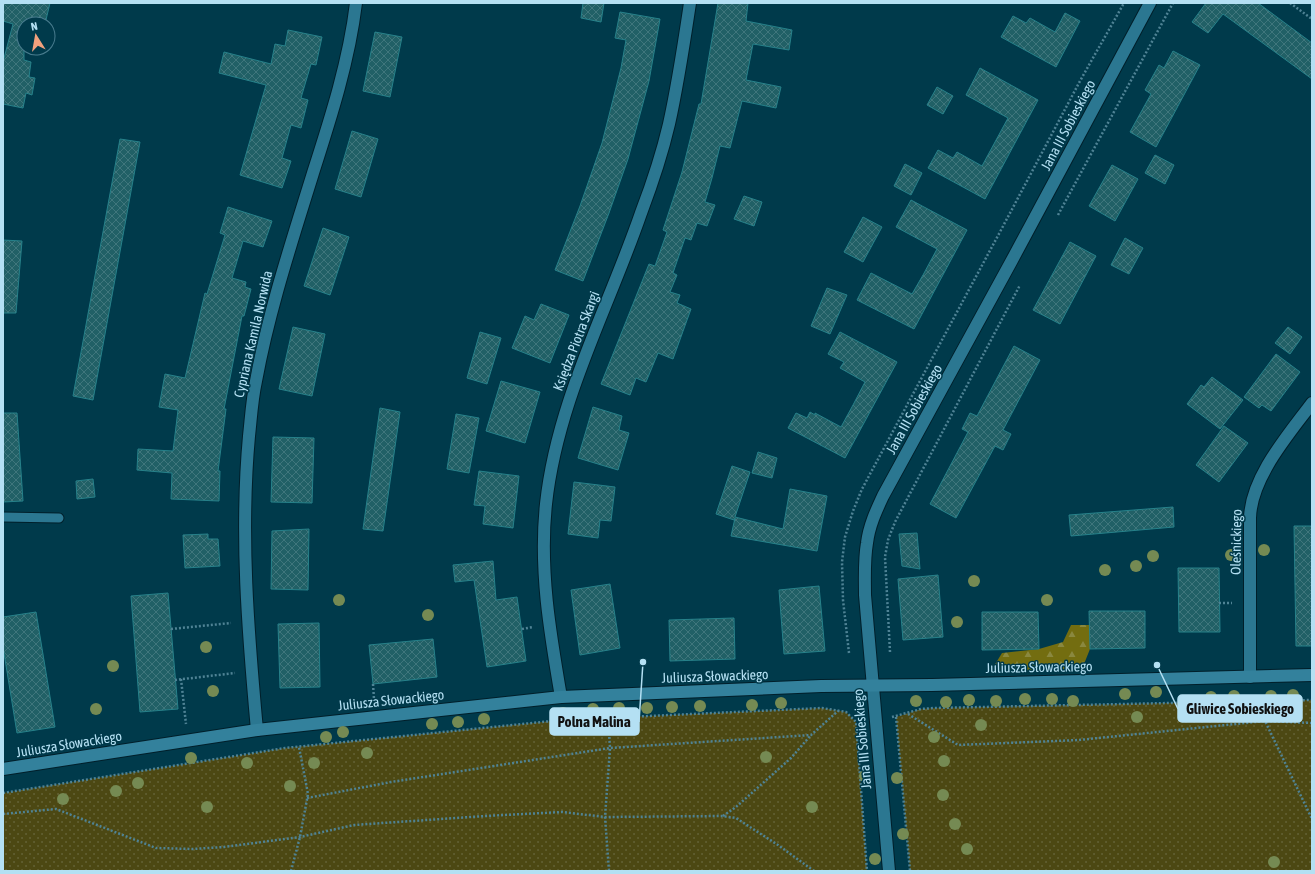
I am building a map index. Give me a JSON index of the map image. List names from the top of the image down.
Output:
{
  "streets": {
    "main road": ["Juliusza Słowackiego"],
    "street": [
      "Jana III Sobieskiego",
      "Cypriana Kamila Norwida",
      "Księdza Piotra Skargi",
      "Oleśnickiego"
    ]
  },
  "crossings": [
    ["Jana III Sobieskiego", "Juliusza Słowackiego"],
    ["Cypriana Kamila Norwida", "Juliusza Słowackiego"],
    ["Księdza Piotra Skargi", "Juliusza Słowackiego"],
    ["Oleśnickiego", "Juliusza Słowackiego"]
  ],
  "places": ["Polna Malina", "Gliwice Sobieskiego"],
  "north": "top"
}
